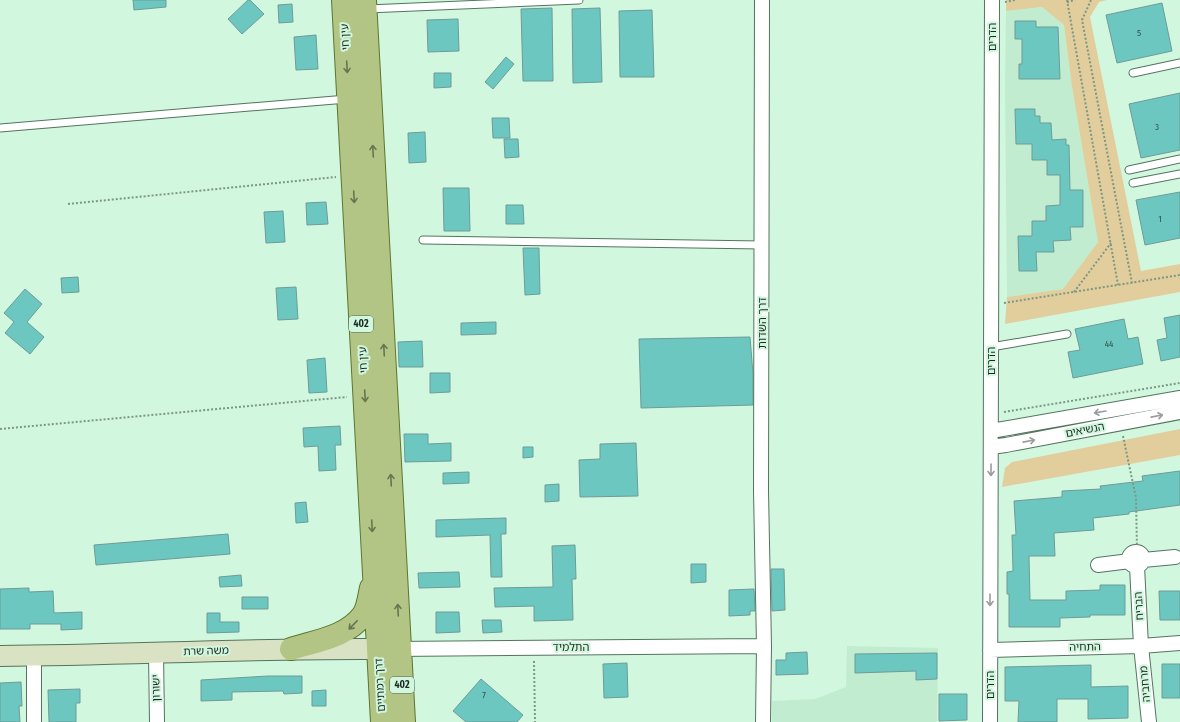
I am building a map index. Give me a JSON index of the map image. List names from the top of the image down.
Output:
{
  "streets": {
    "main road": ["עין חי", "402", "דרך רמתיים"],
    "street": [
      "הדרים",
      "דרך השדות",
      "הנשיאים",
      "הבריח",
      "התלמיד",
      "התחיה",
      "משה שרת",
      "מרחביה",
      "ישורון"
    ]
  },
  "crossings": [
    ["עין חי", "התלמיד"],
    ["עין חי", "משה שרת"],
    ["עין חי", "דרך רמתיים"],
    ["הדרים", "הנשיאים"],
    ["הדרים", "התחיה"],
    ["דרך השדות", "התלמיד"],
    ["הבריח", "התחיה"],
    ["הבריח", "מרחביה"],
    ["התלמיד", "משה שרת"],
    ["התלמיד", "דרך רמתיים"],
    ["התחיה", "מרחביה"],
    ["משה שרת", "דרך רמתיים"],
    ["משה שרת", "ישורון"]
  ],
  "house_numbers": [
    "5",
    "3",
    "1",
    "44",
    "7"
  ]
}
